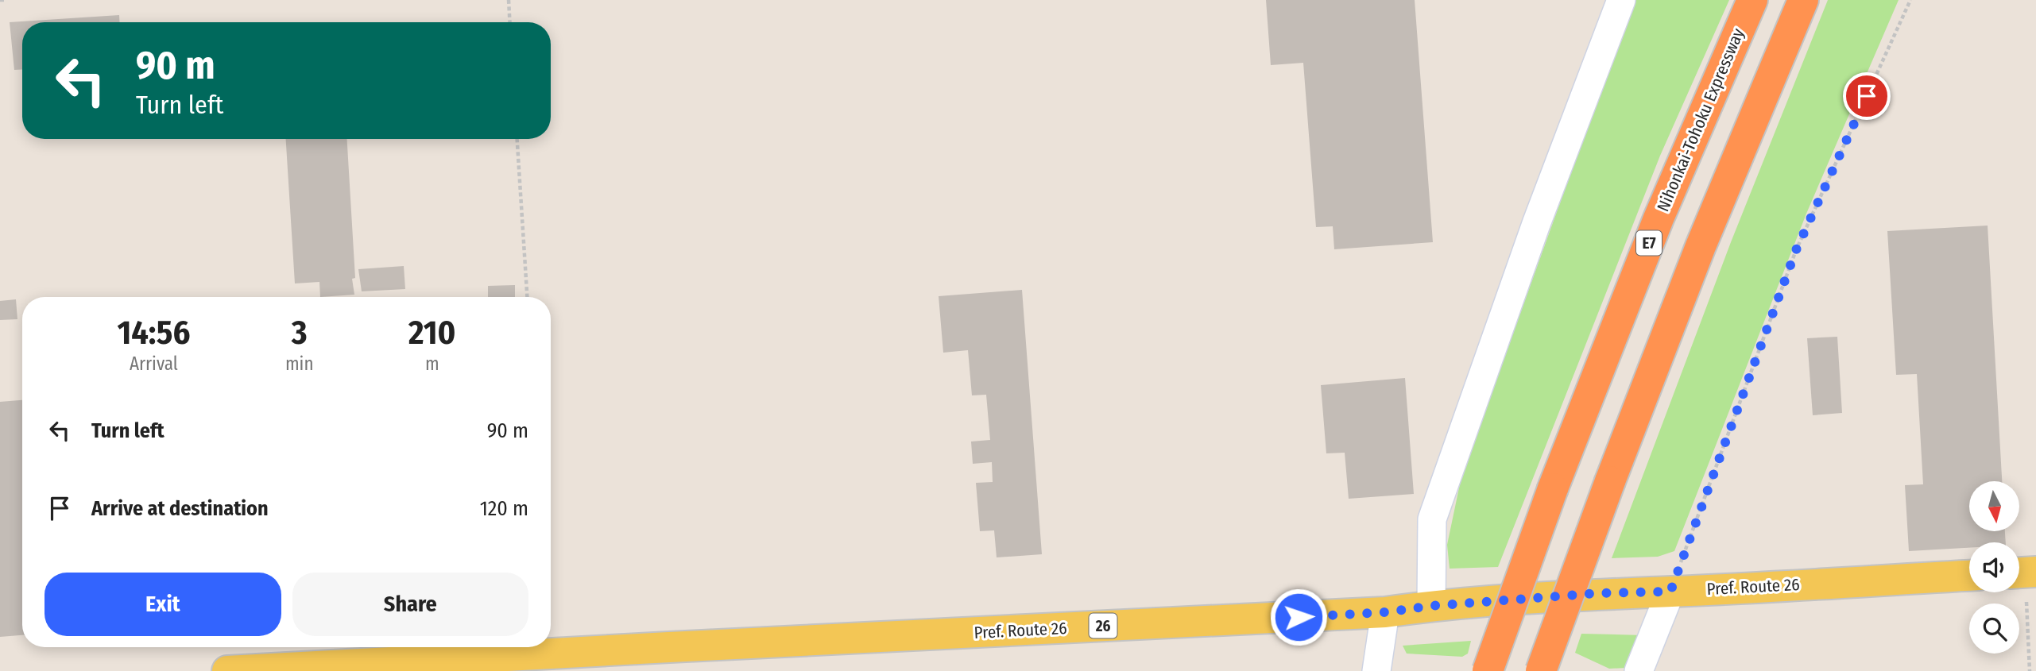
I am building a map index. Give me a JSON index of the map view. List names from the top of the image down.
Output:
{
  "streets": {
    "highway": ["Nihonkai-Tohoku Expressway", "E7"],
    "main road": ["Pref. Route 26", "26"]
  },
  "north": "bottom",
  "page": {
    "turn": ["90 m", "Turn left"],
    "eta": [
      "14:56",
      "Arrival",
      "3",
      "min",
      "210",
      "m"
    ],
    "list": [
      {
        "name": "Turn left",
        "value": "90 m"
      },
      {
        "name": "Arrive at destination",
        "value": "120 m"
      }
    ],
    "buttons": ["Exit", "Share"]
  }
}
